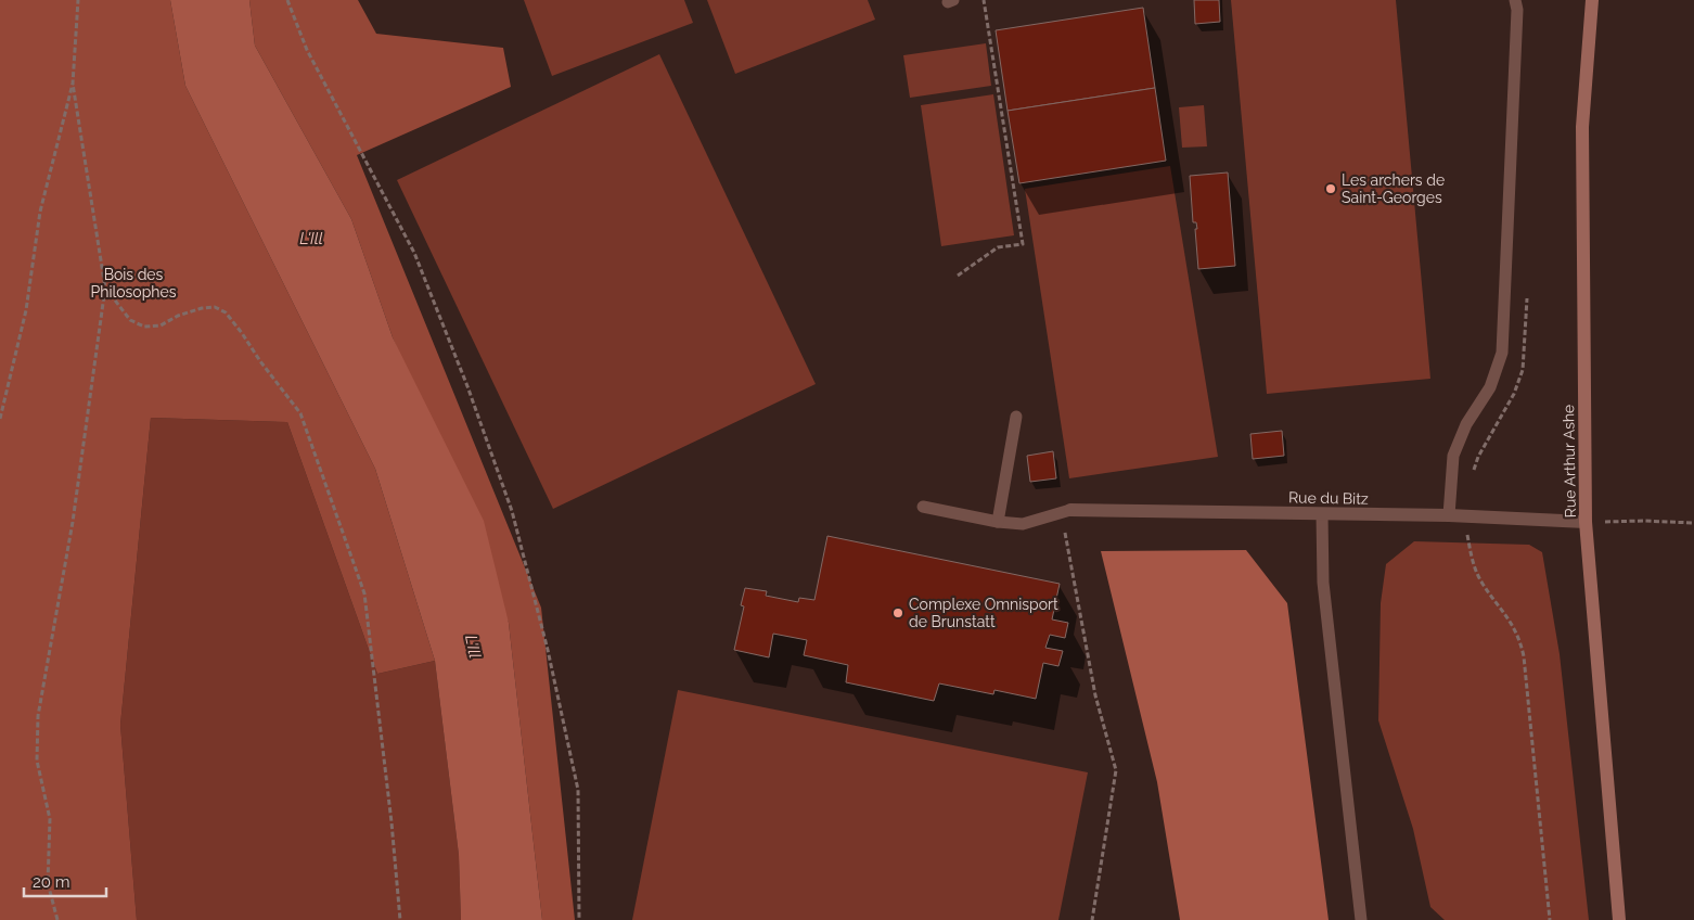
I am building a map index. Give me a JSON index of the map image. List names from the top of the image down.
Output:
{
  "streets": {
    "main road": ["Rue Arthur Ashe"],
    "street": ["Rue du Bitz"]
  },
  "crossings": [
    ["Rue Arthur Ashe", "Rue du Bitz"]
  ],
  "water": ["L'Ill"],
  "parks": ["Bois des Philosophes"],
  "places": ["Les archers de Saint-Georges", "Complexe Omnisport de Brunstatt"],
  "scale_bar": "20 m"
}
